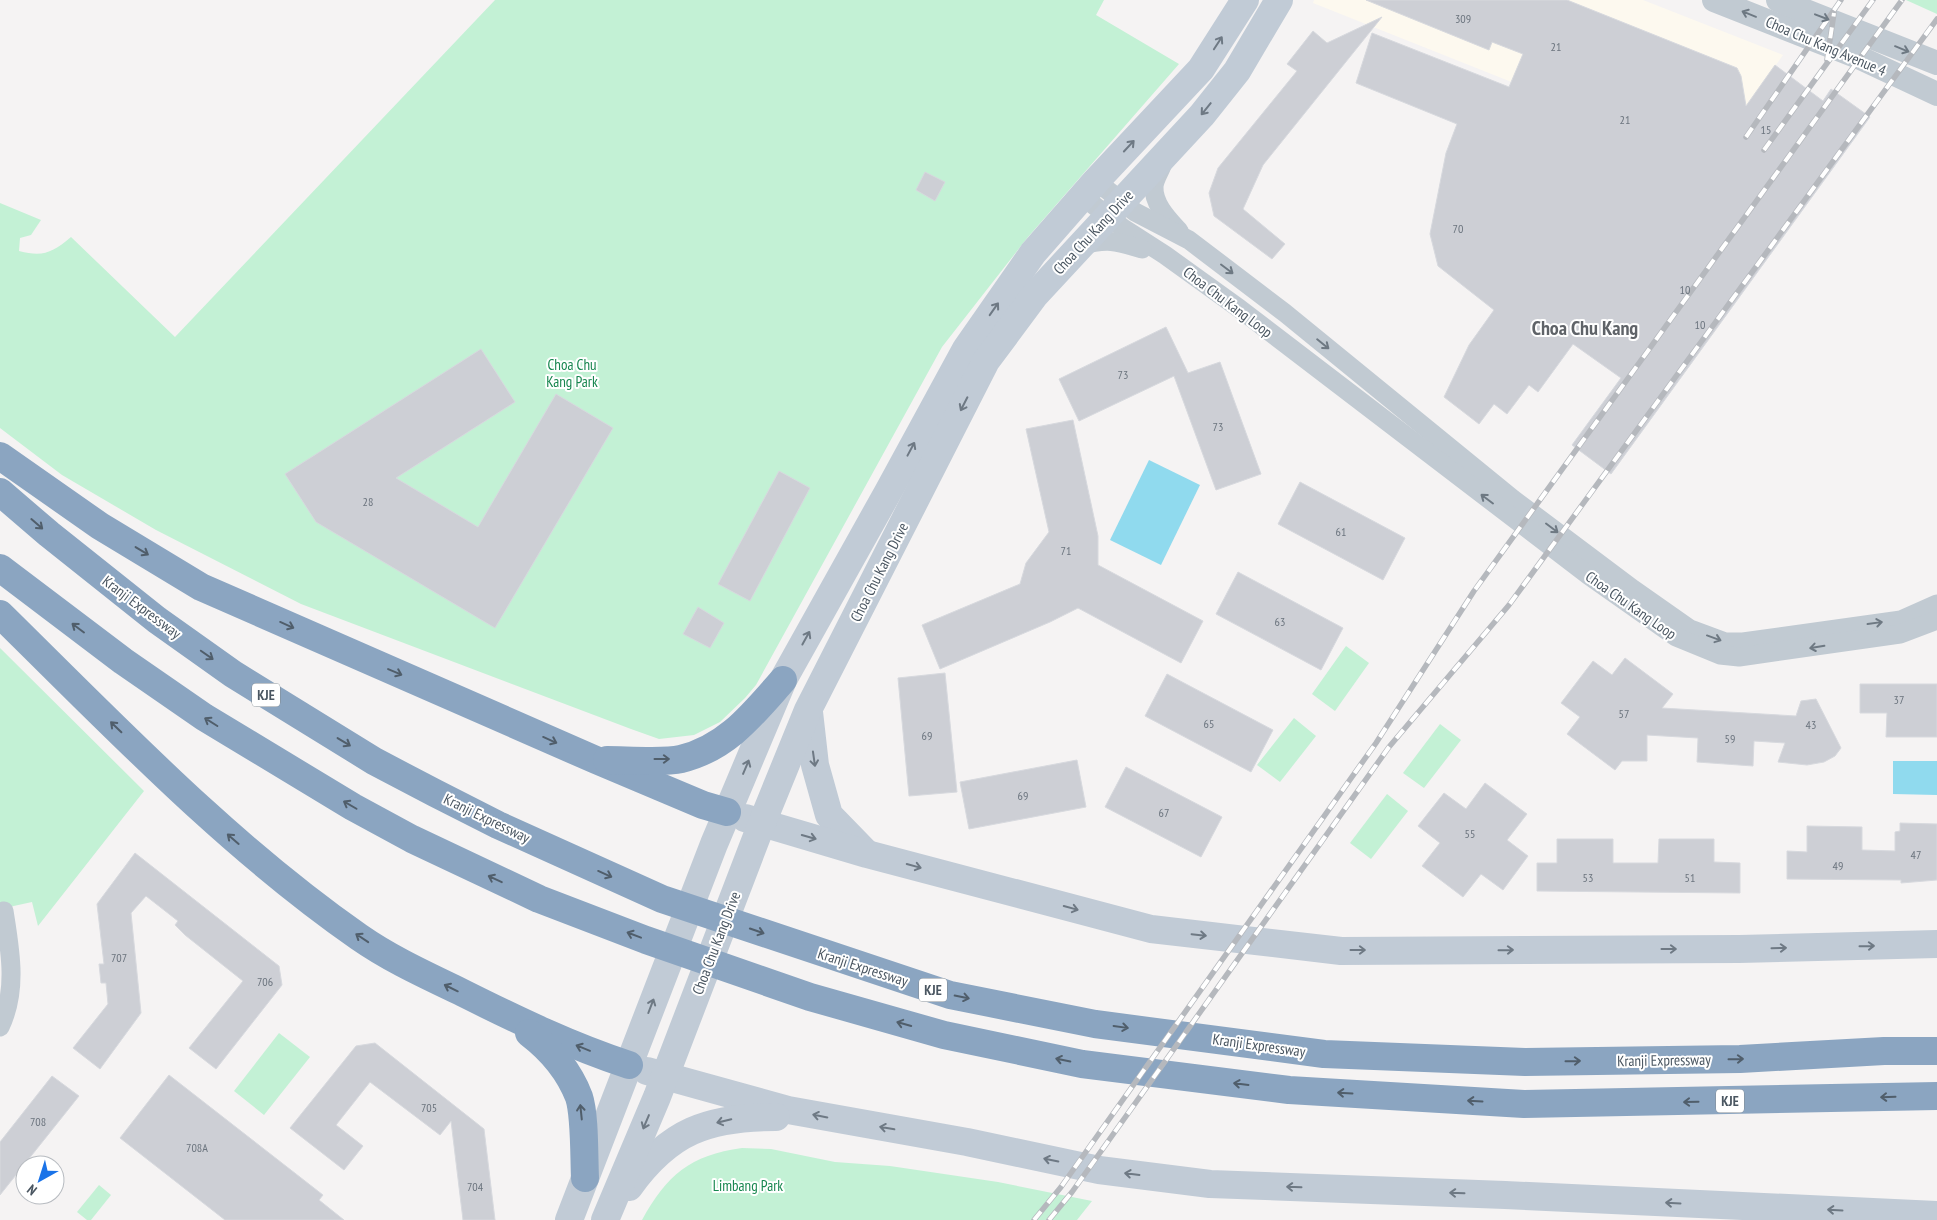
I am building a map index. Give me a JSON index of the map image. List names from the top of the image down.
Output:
{
  "streets": {
    "highway": ["Kranji Expressway", "KJE"],
    "main road": ["Choa Chu Kang Drive"],
    "street": ["Choa Chu Kang Avenue 4", "Choa Chu Kang Loop"]
  },
  "crossings": [
    ["Choa Chu Kang Drive", "Choa Chu Kang Loop"]
  ],
  "districts": ["Choa Chu Kang"],
  "parks": ["Choa Chu Kang Park", "Limbang Park"],
  "house_numbers": [
    "309",
    "21",
    "21",
    "15",
    "70",
    "10",
    "10",
    "73",
    "73",
    "28",
    "61",
    "71",
    "63",
    "37",
    "57",
    "65",
    "43",
    "69",
    "59",
    "69",
    "67",
    "55",
    "47",
    "49",
    "53",
    "51",
    "707",
    "706",
    "705",
    "708",
    "708A",
    "704"
  ],
  "north": "bottom left"
}
